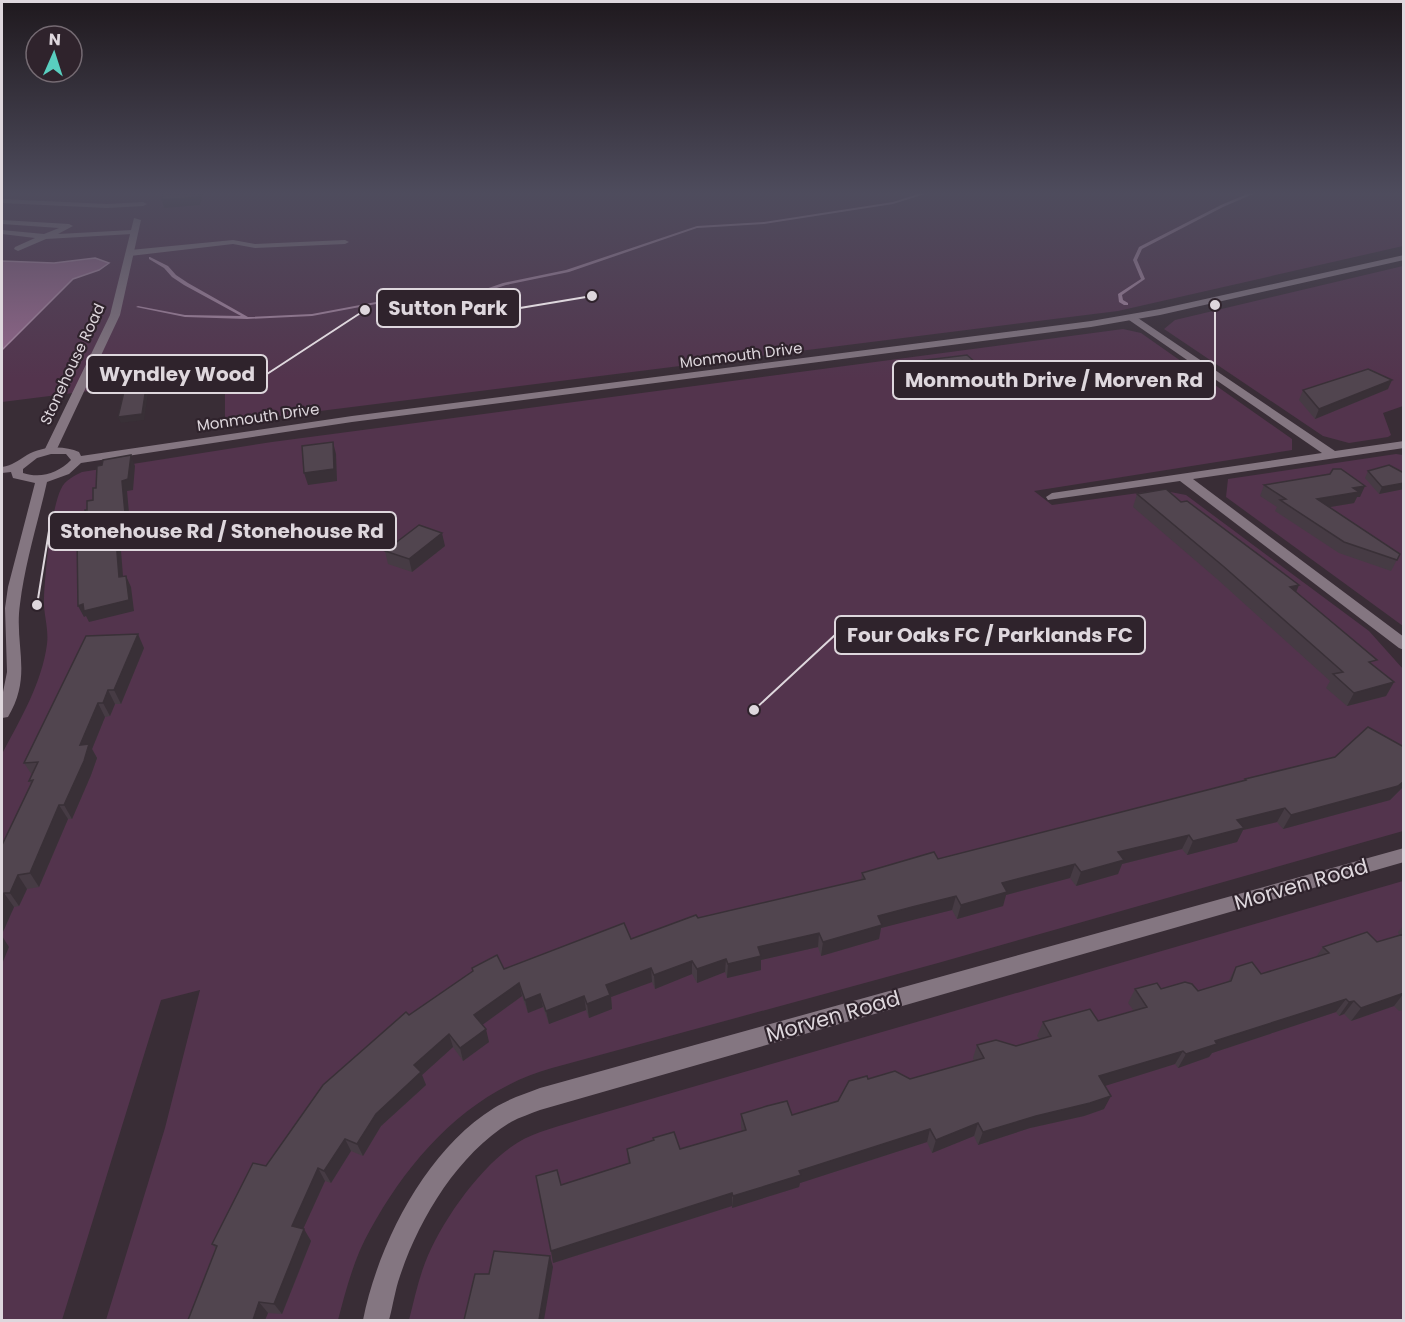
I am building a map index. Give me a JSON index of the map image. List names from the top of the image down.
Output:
{
  "streets": {
    "street": ["Monmouth Drive", "Stonehouse Road", "Morven Road"]
  },
  "places": [
    "Sutton Park",
    "Monmouth Drive / Morven Rd",
    "Wyndley Wood",
    "Stonehouse Rd / Stonehouse Rd",
    "Four Oaks FC / Parklands FC"
  ],
  "north": "top"
}
